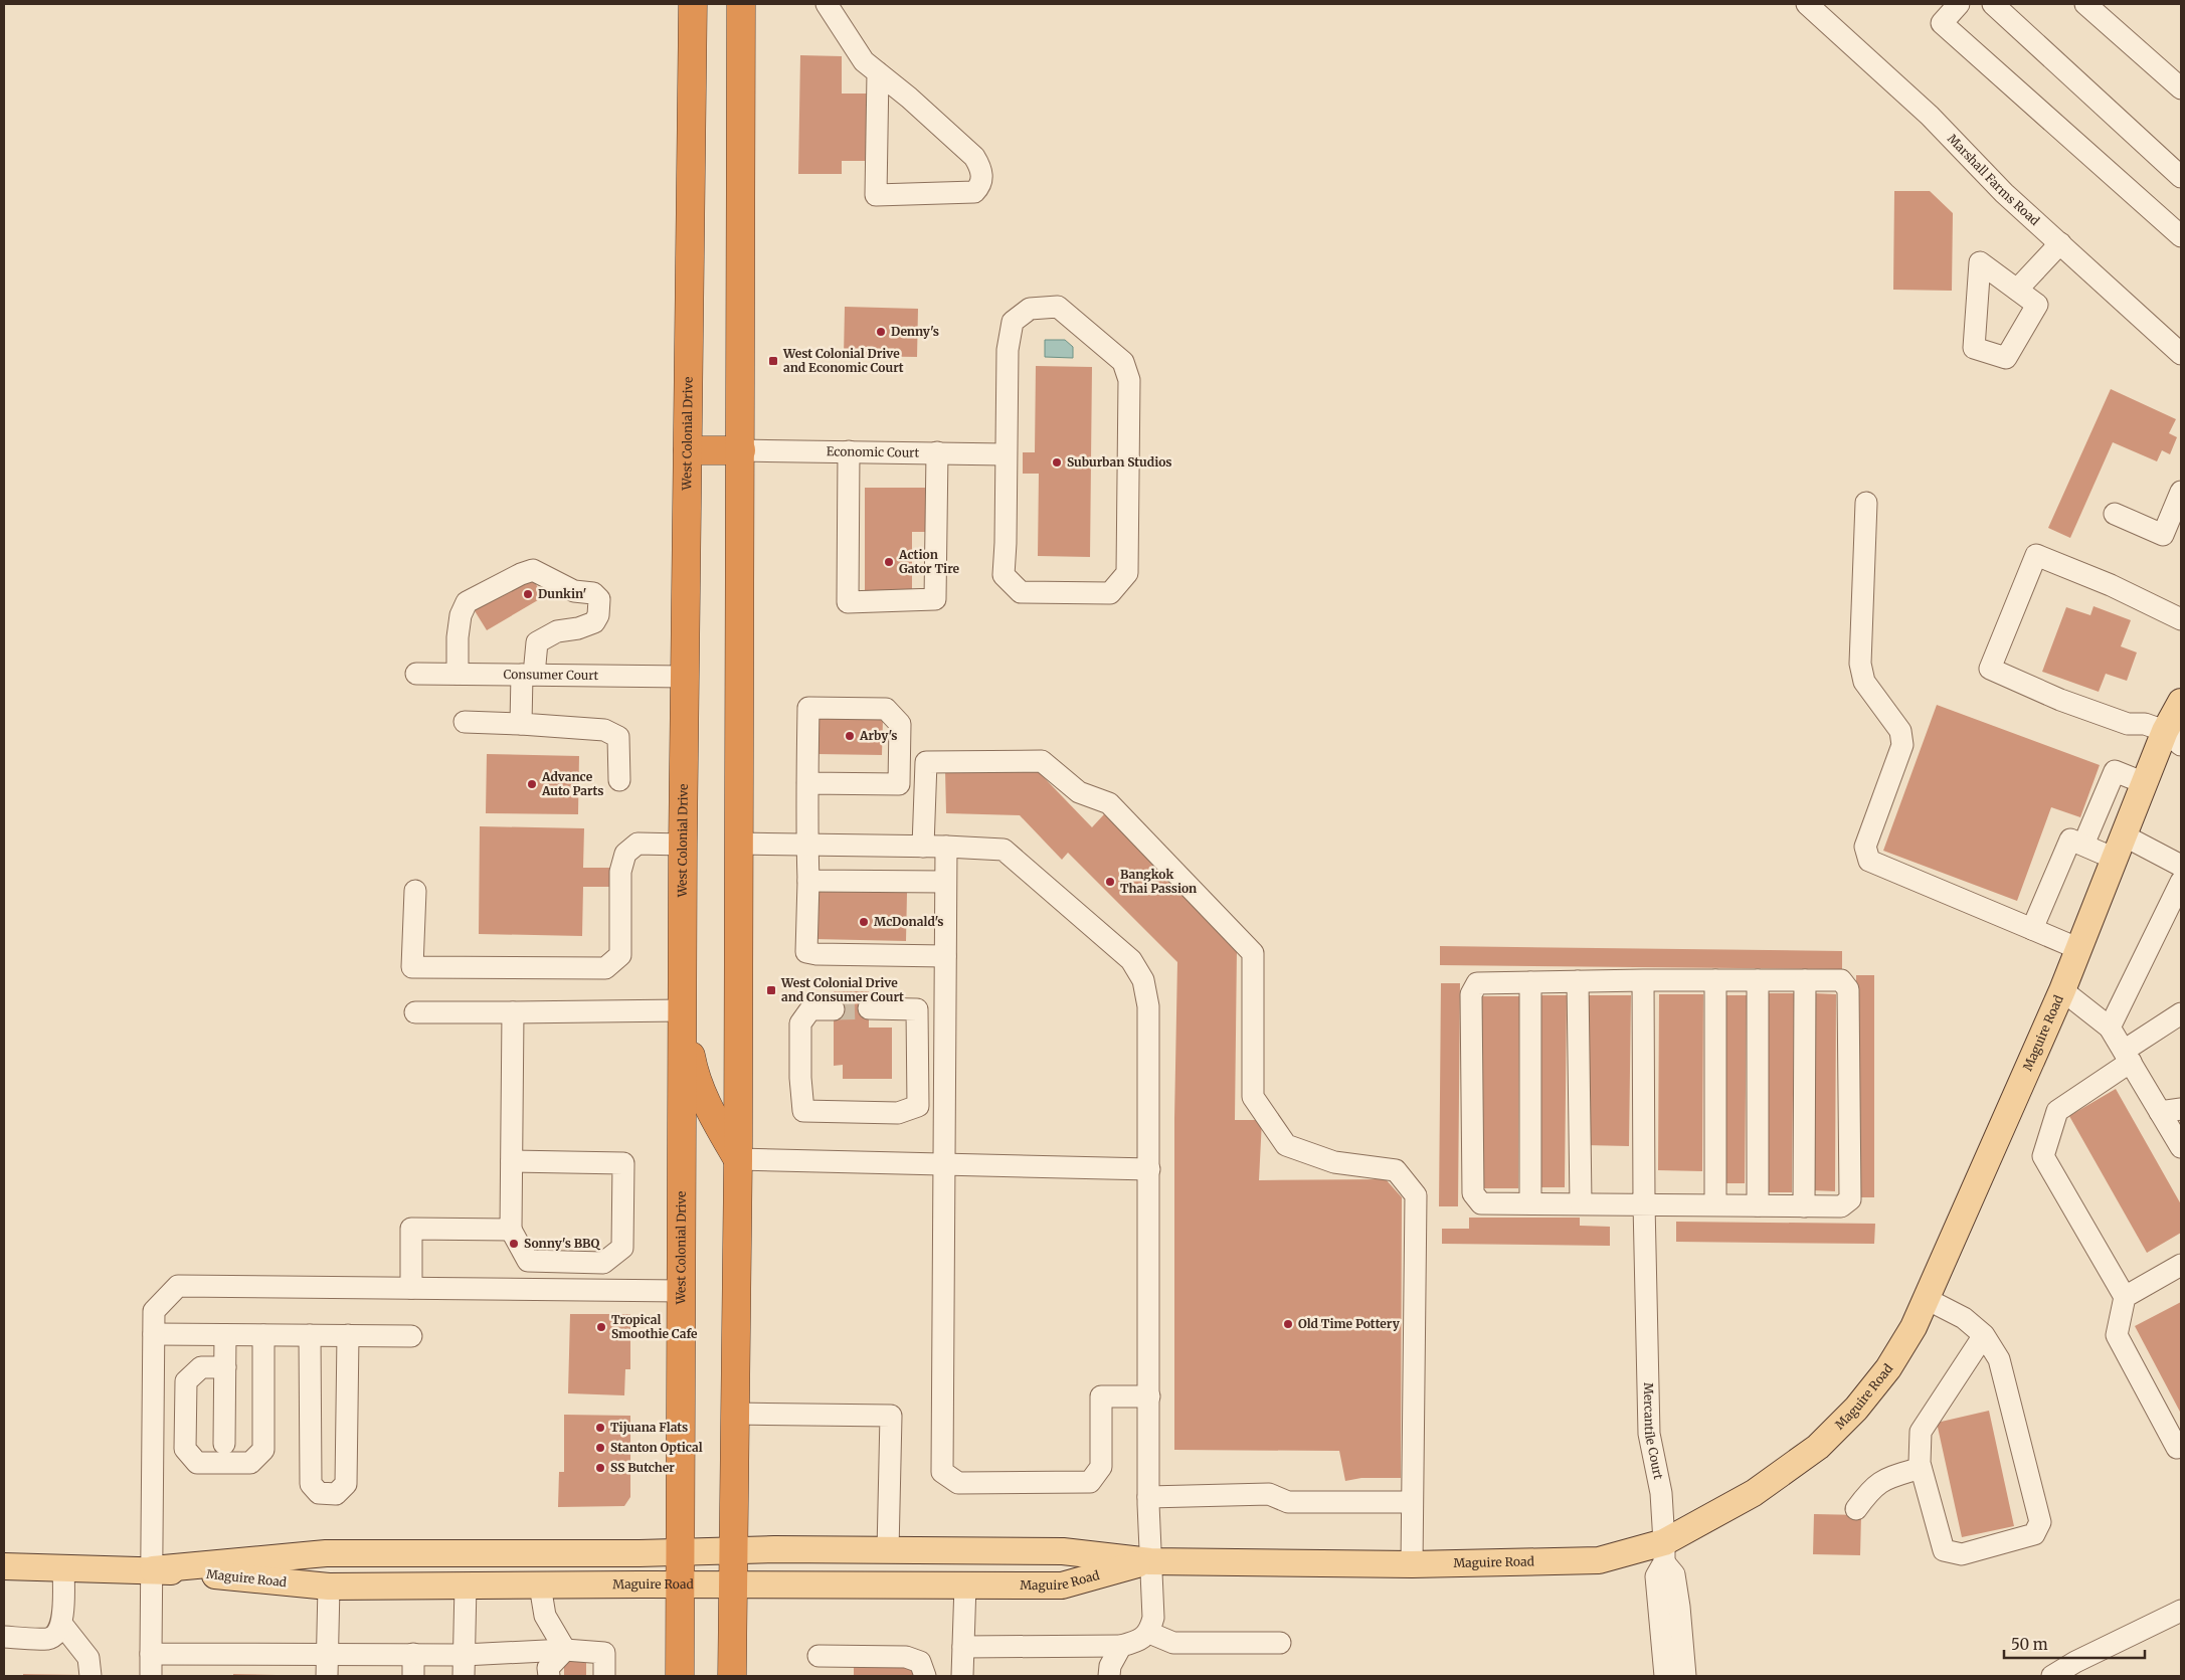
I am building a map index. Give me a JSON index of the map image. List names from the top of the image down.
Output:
{
  "streets": {
    "highway": ["West Colonial Drive"],
    "main road": ["Maguire Road"],
    "street": [
      "Marshall Farms Road",
      "Economic Court",
      "Consumer Court",
      "Mercantile Court"
    ]
  },
  "crossings": [
    ["West Colonial Drive", "Consumer Court"],
    ["West Colonial Drive", "Maguire Road"],
    ["Maguire Road", "Mercantile Court"]
  ],
  "places": {
    "other": [
      "Denny's",
      "Suburban Studios",
      "Action Gator Tire",
      "Dunkin'",
      "Arby's",
      "Advance Auto Parts",
      "Bangkok Thai Passion",
      "McDonald's",
      "Sonny's BBQ",
      "Old Time Pottery",
      "Tropical Smoothie Cafe",
      "Tijuana Flats",
      "Stanton Optical",
      "SS Butcher"
    ],
    "transit": ["West Colonial Drive and Economic Court", "West Colonial Drive and Consumer Court"]
  },
  "scale_bar": "50 m"
}
